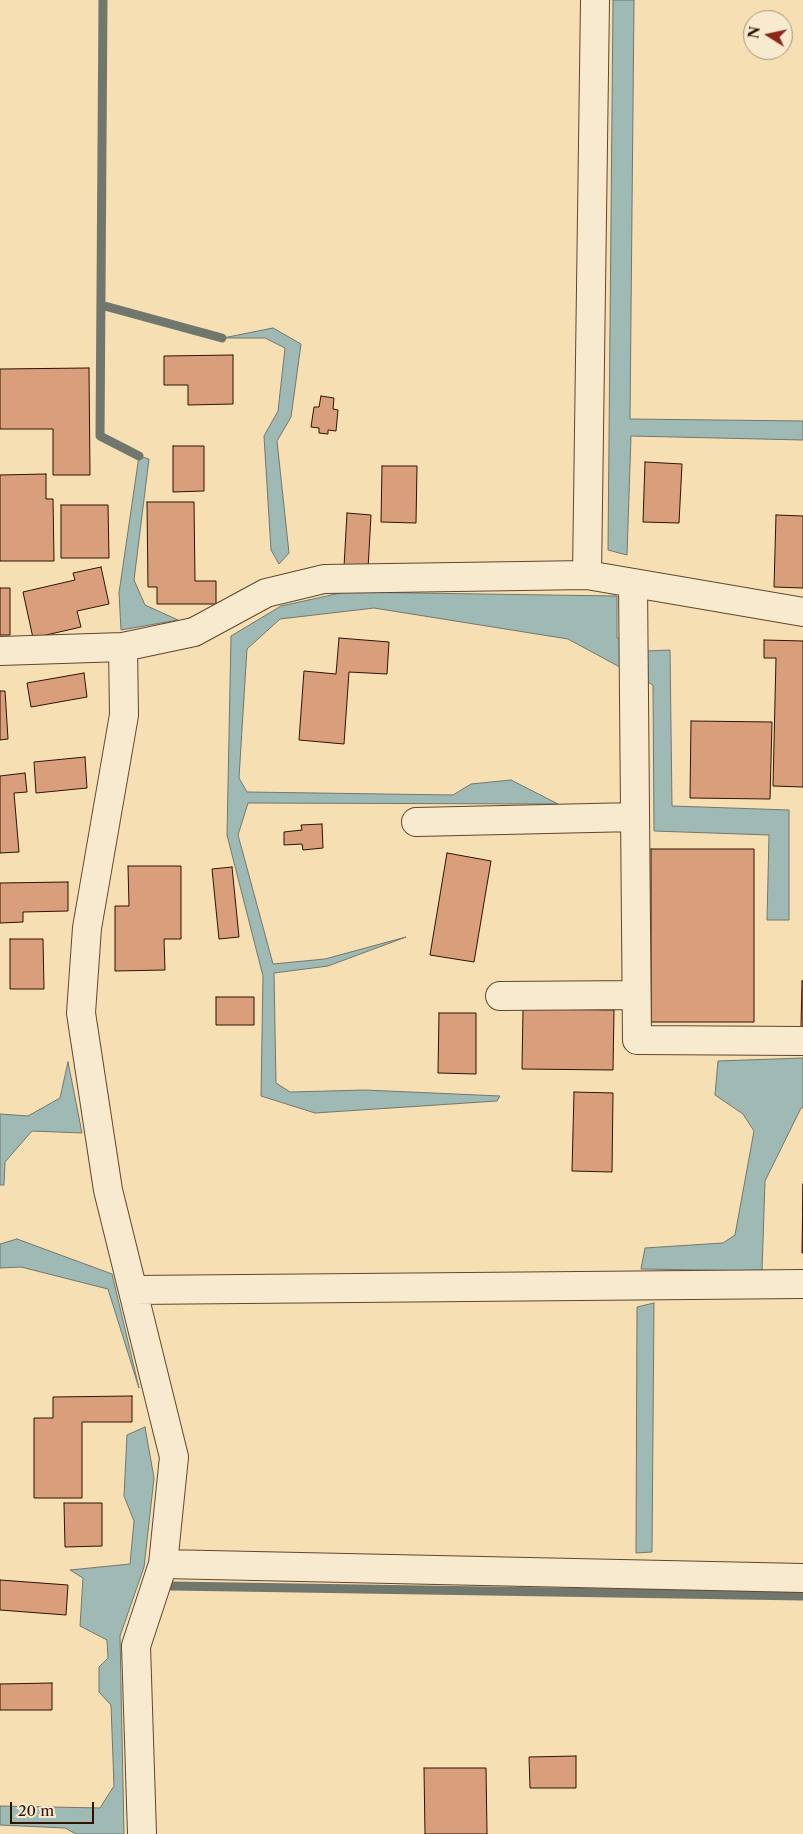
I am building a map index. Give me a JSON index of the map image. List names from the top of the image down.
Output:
{
  "scale_bar": "20 m",
  "north": "left"
}
